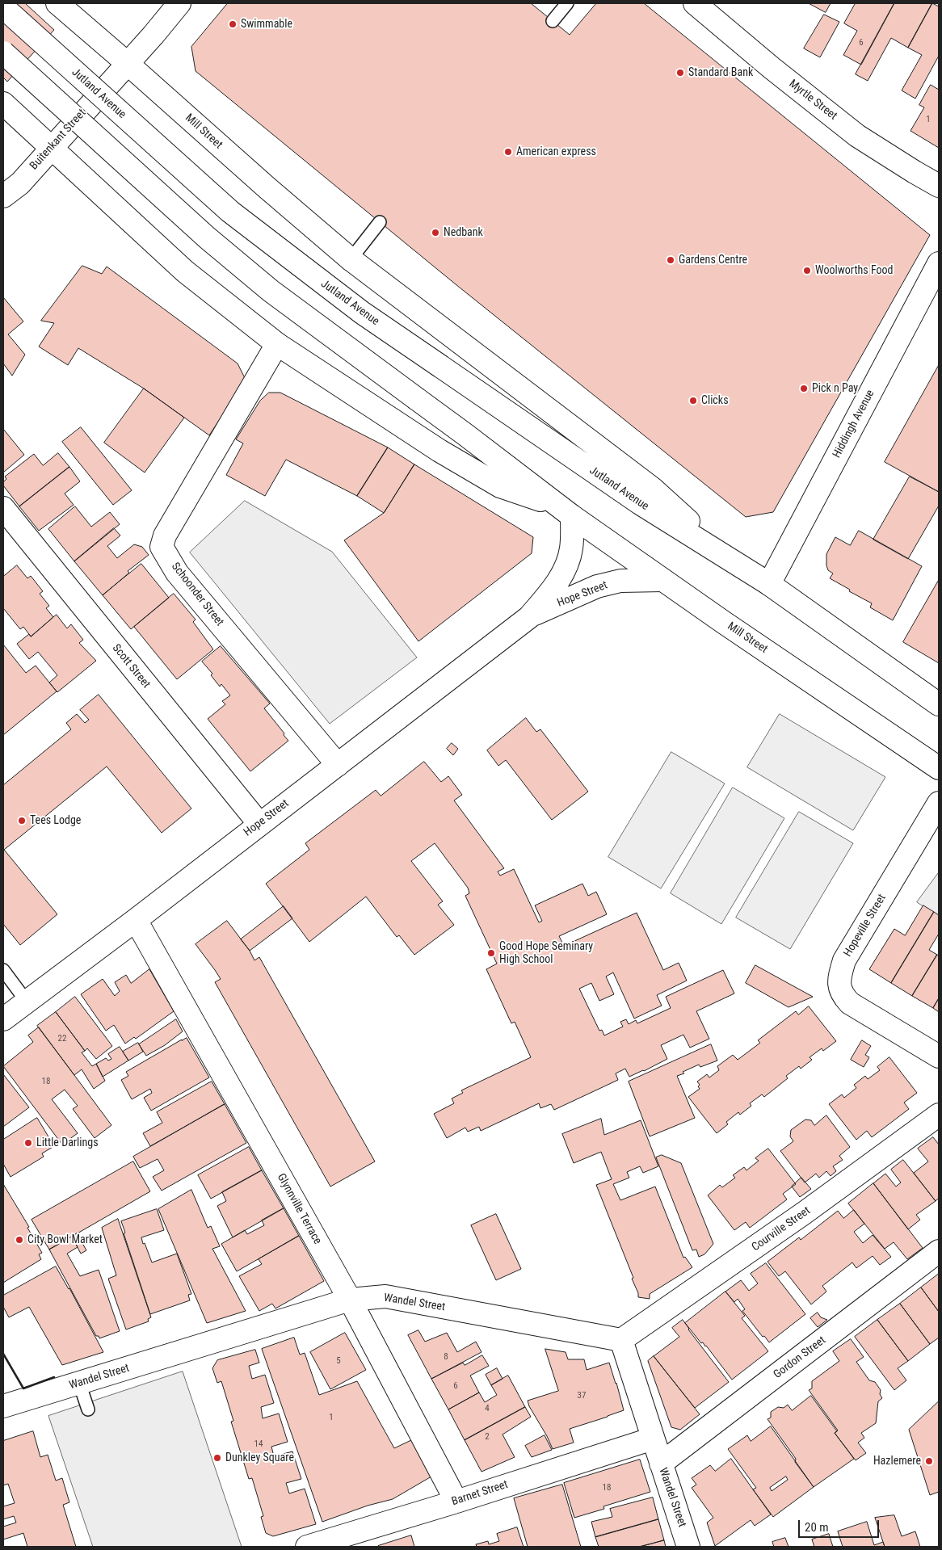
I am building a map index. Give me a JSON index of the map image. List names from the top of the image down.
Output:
{
  "streets": {
    "street": [
      "Jutland Avenue",
      "Myrtle Street",
      "Mill Street",
      "Buitenkant Street",
      "Hiddingh Avenue",
      "Schoonder Street",
      "Hope Street",
      "Scott Street",
      "Hopeville Street",
      "Glynnville Terrace",
      "Courville Street",
      "Wandel Street",
      "Gordon Street",
      "Barnet Street"
    ]
  },
  "crossings": [
    ["Jutland Avenue", "Mill Street"],
    ["Mill Street", "Buitenkant Street"],
    ["Mill Street", "Hope Street"],
    ["Schoonder Street", "Hope Street"],
    ["Hope Street", "Scott Street"],
    ["Hope Street", "Glynnville Terrace"],
    ["Glynnville Terrace", "Wandel Street"],
    ["Glynnville Terrace", "Barnet Street"],
    ["Courville Street", "Wandel Street"],
    ["Wandel Street", "Gordon Street"],
    ["Wandel Street", "Barnet Street"]
  ],
  "places": [
    "Swimmable",
    "Standard Bank",
    "American express",
    "Nedbank",
    "Gardens Centre",
    "Woolworths Food",
    "Pick n Pay",
    "Clicks",
    "Tees Lodge",
    "Good Hope Seminary High School",
    "Little Darlings",
    "City Bowl Market",
    "Dunkley Square",
    "Hazlemere"
  ],
  "house_numbers": [
    "6",
    "1",
    "22",
    "18",
    "8",
    "5",
    "6",
    "37",
    "4",
    "1",
    "2",
    "14",
    "18"
  ],
  "scale_bar": "20 m"
}
